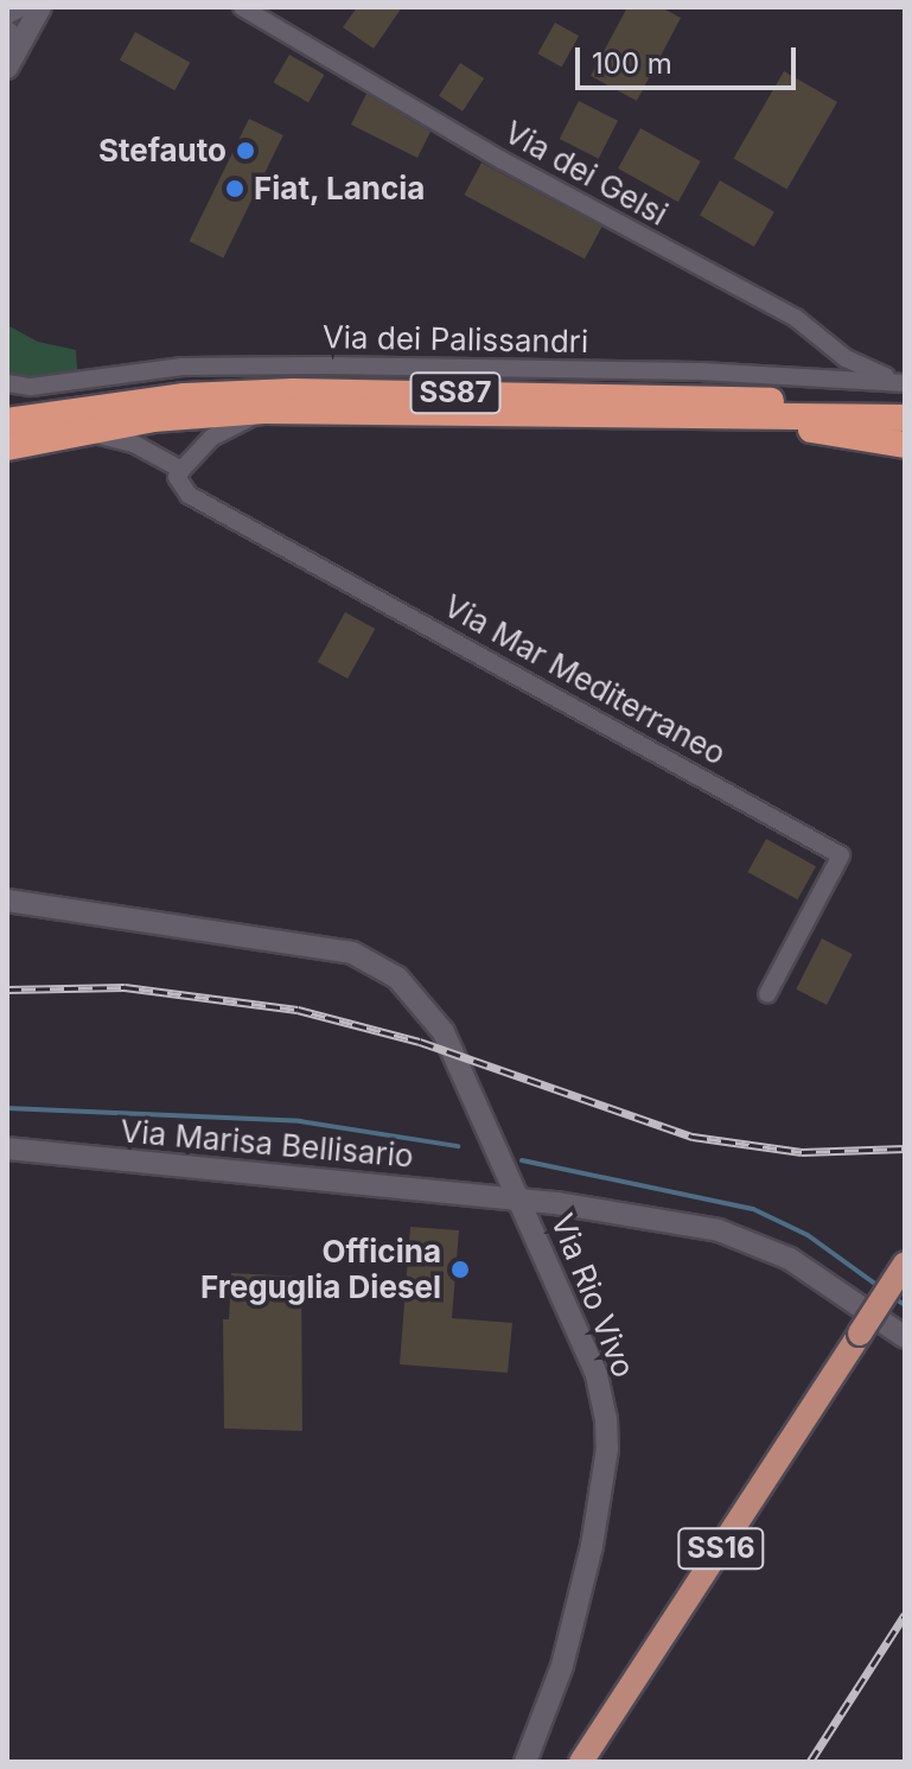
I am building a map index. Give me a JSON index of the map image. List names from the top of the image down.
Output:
{
  "streets": {
    "highway": ["SS87"],
    "main road": ["SS16"],
    "street": [
      "Via dei Gelsi",
      "Via dei Palissandri",
      "Via Mar Mediterraneo",
      "Via Marisa Bellisario",
      "Via Rio Vivo"
    ]
  },
  "crossings": [
    ["Via dei Gelsi", "Via dei Palissandri"],
    ["Via Marisa Bellisario", "Via Rio Vivo"]
  ],
  "places": ["Stefauto", "Fiat, Lancia", "Officina Freguglia Diesel"],
  "scale_bar": "100 m"
}
